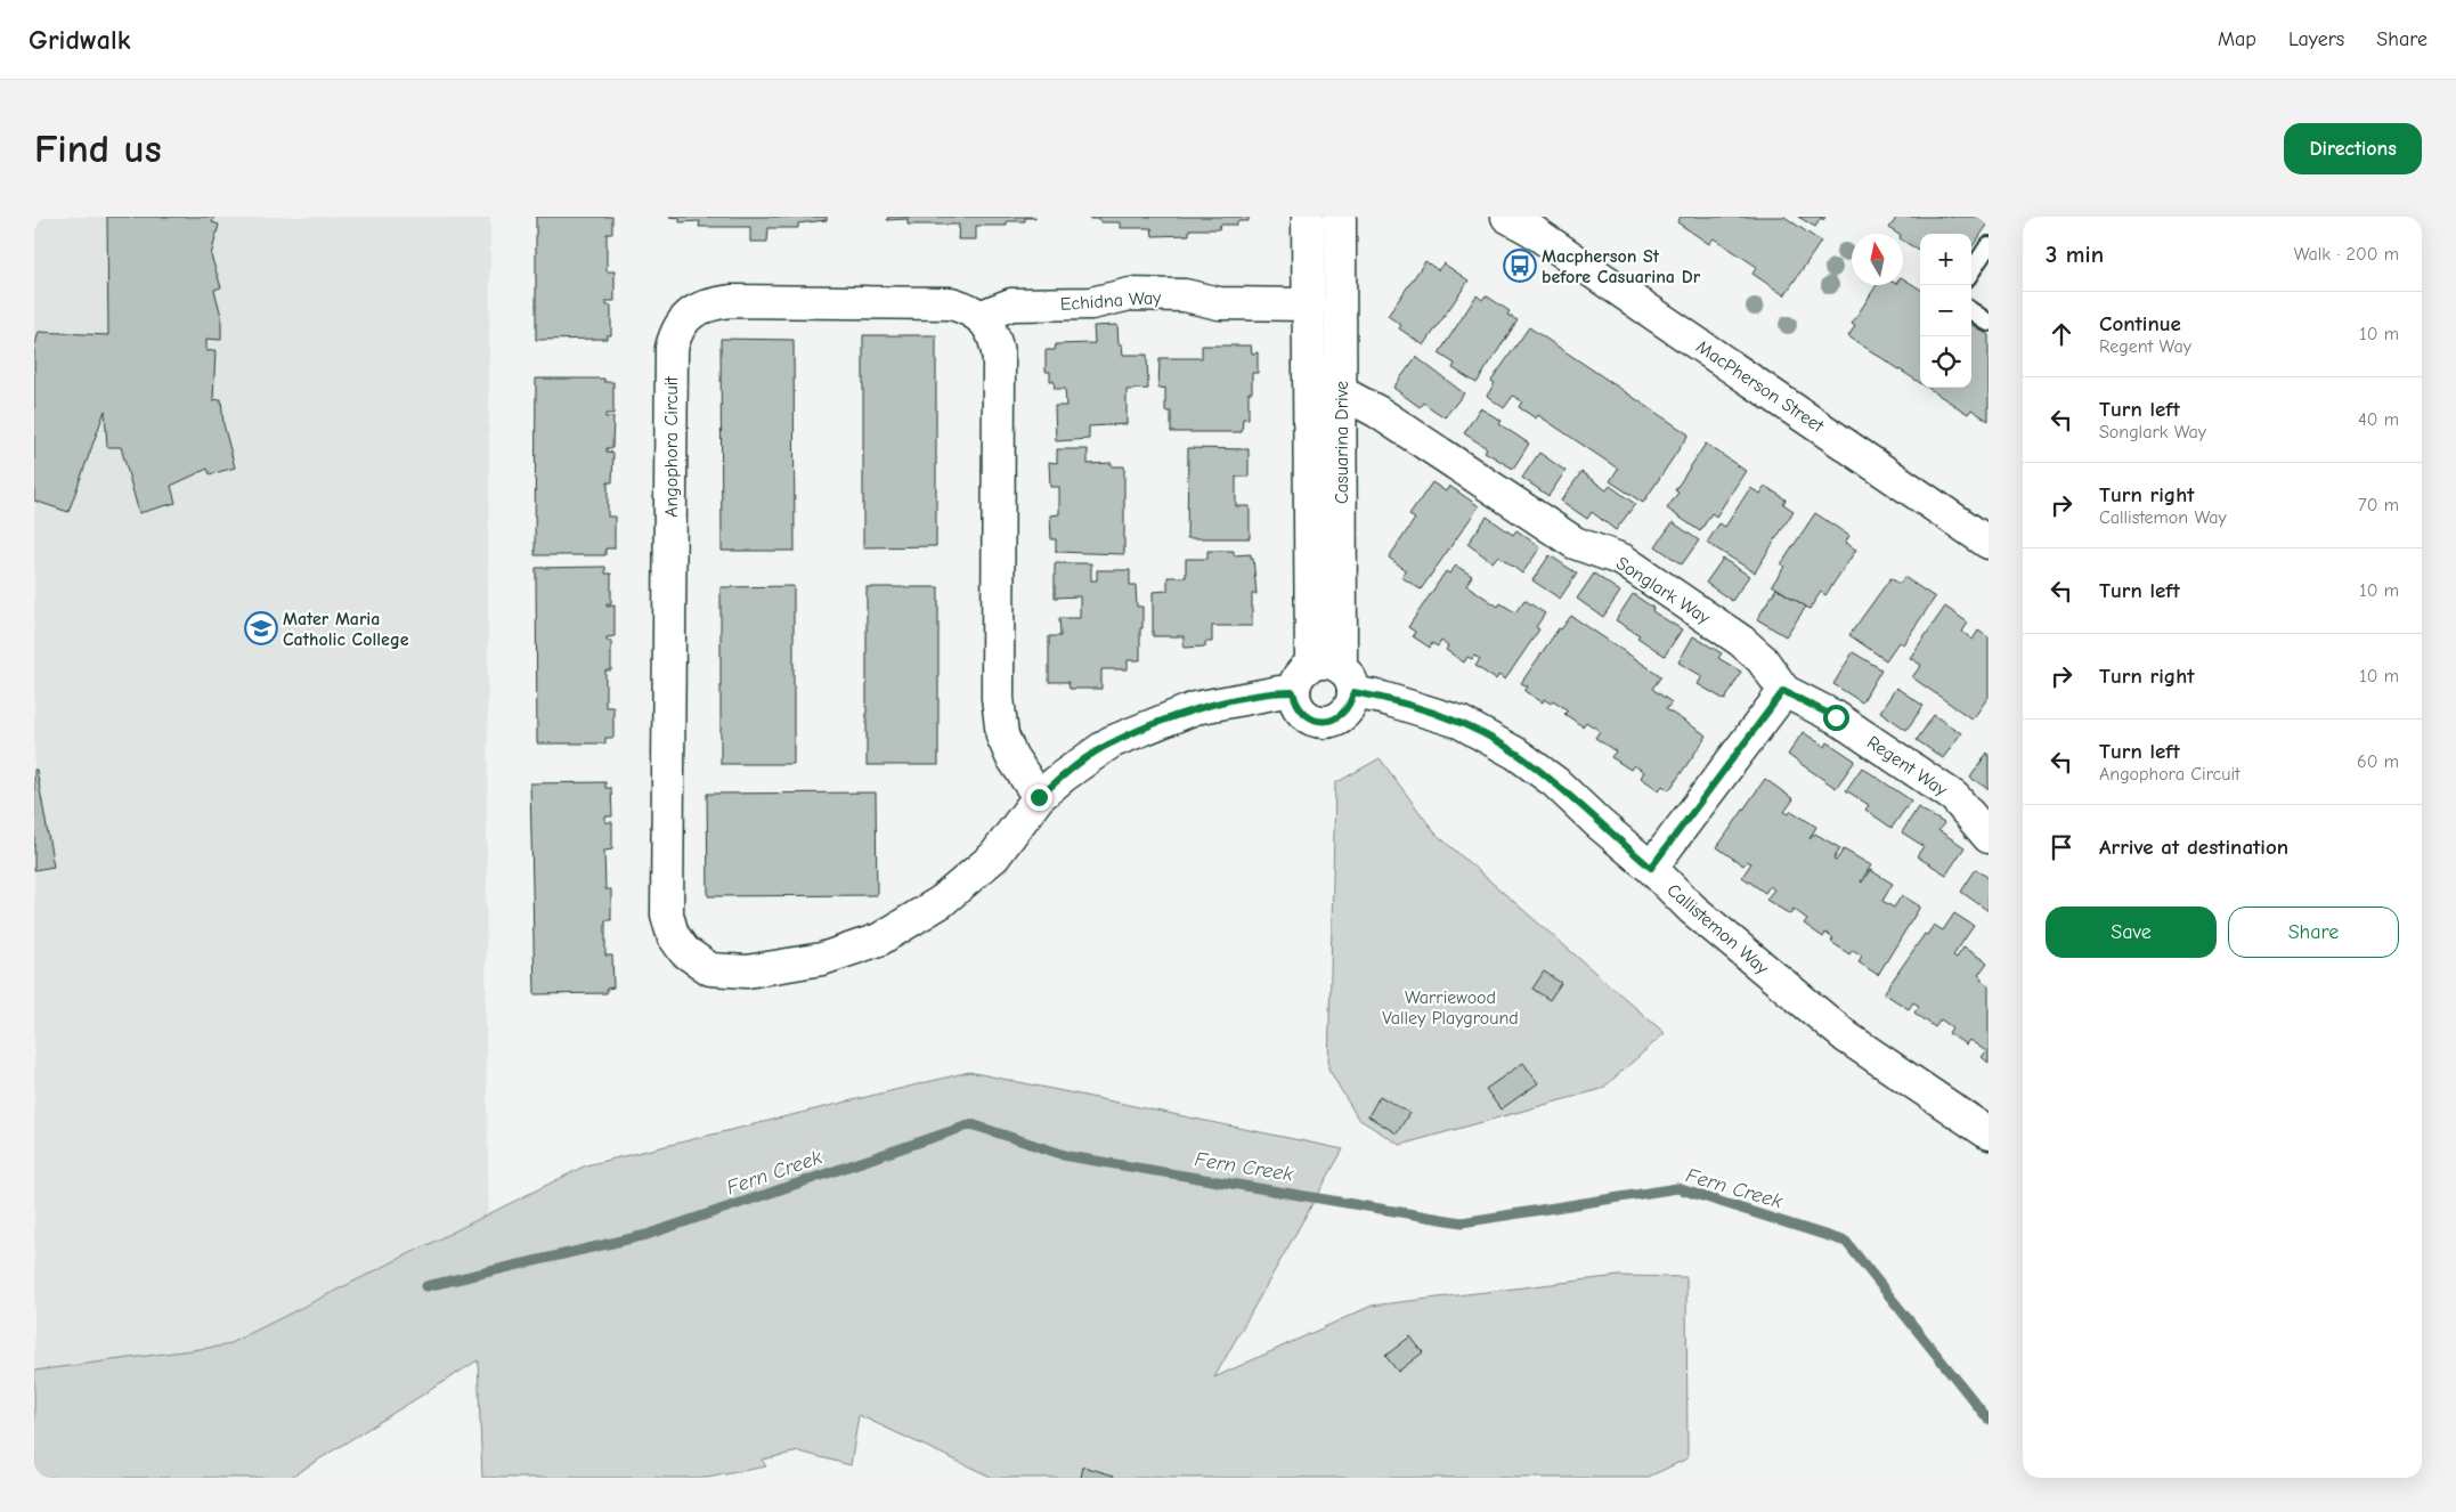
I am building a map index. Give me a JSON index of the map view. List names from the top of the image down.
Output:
{
  "streets": {
    "street": [
      "Echidna Way",
      "MacPherson Street",
      "Casuarina Drive",
      "Angophora Circuit",
      "Songlark Way",
      "Regent Way",
      "Callistemon Way"
    ]
  },
  "crossings": [
    ["Echidna Way", "Casuarina Drive"],
    ["Echidna Way", "Angophora Circuit"],
    ["Casuarina Drive", "Angophora Circuit"],
    ["Casuarina Drive", "Songlark Way"],
    ["Casuarina Drive", "Callistemon Way"],
    ["Angophora Circuit", "Callistemon Way"],
    ["Songlark Way", "Regent Way"]
  ],
  "water": ["Fern Creek"],
  "parks": ["Warriewood Valley Playground"],
  "places": {
    "bus stop": ["Macpherson St before Casuarina Dr"],
    "school or university": ["Mater Maria Catholic College"]
  },
  "north": "top",
  "page": {
    "header": "Gridwalk",
    "nav": ["Map", "Layers", "Share"],
    "buttons": [
      "Directions",
      ["Save", "Share"]
    ],
    "title": "Find us",
    "heading": ["3 min", "Walk · 200 m"],
    "map_buttons": ["+", "−"],
    "list": [
      ["Continue", "Regent Way", "10 m"],
      ["Turn left", "Songlark Way", "40 m"],
      ["Turn right", "Callistemon Way", "70 m"],
      ["Turn left", "10 m"],
      ["Turn right", "10 m"],
      ["Turn left", "Angophora Circuit", "60 m"],
      "Arrive at destination"
    ]
  }
}
